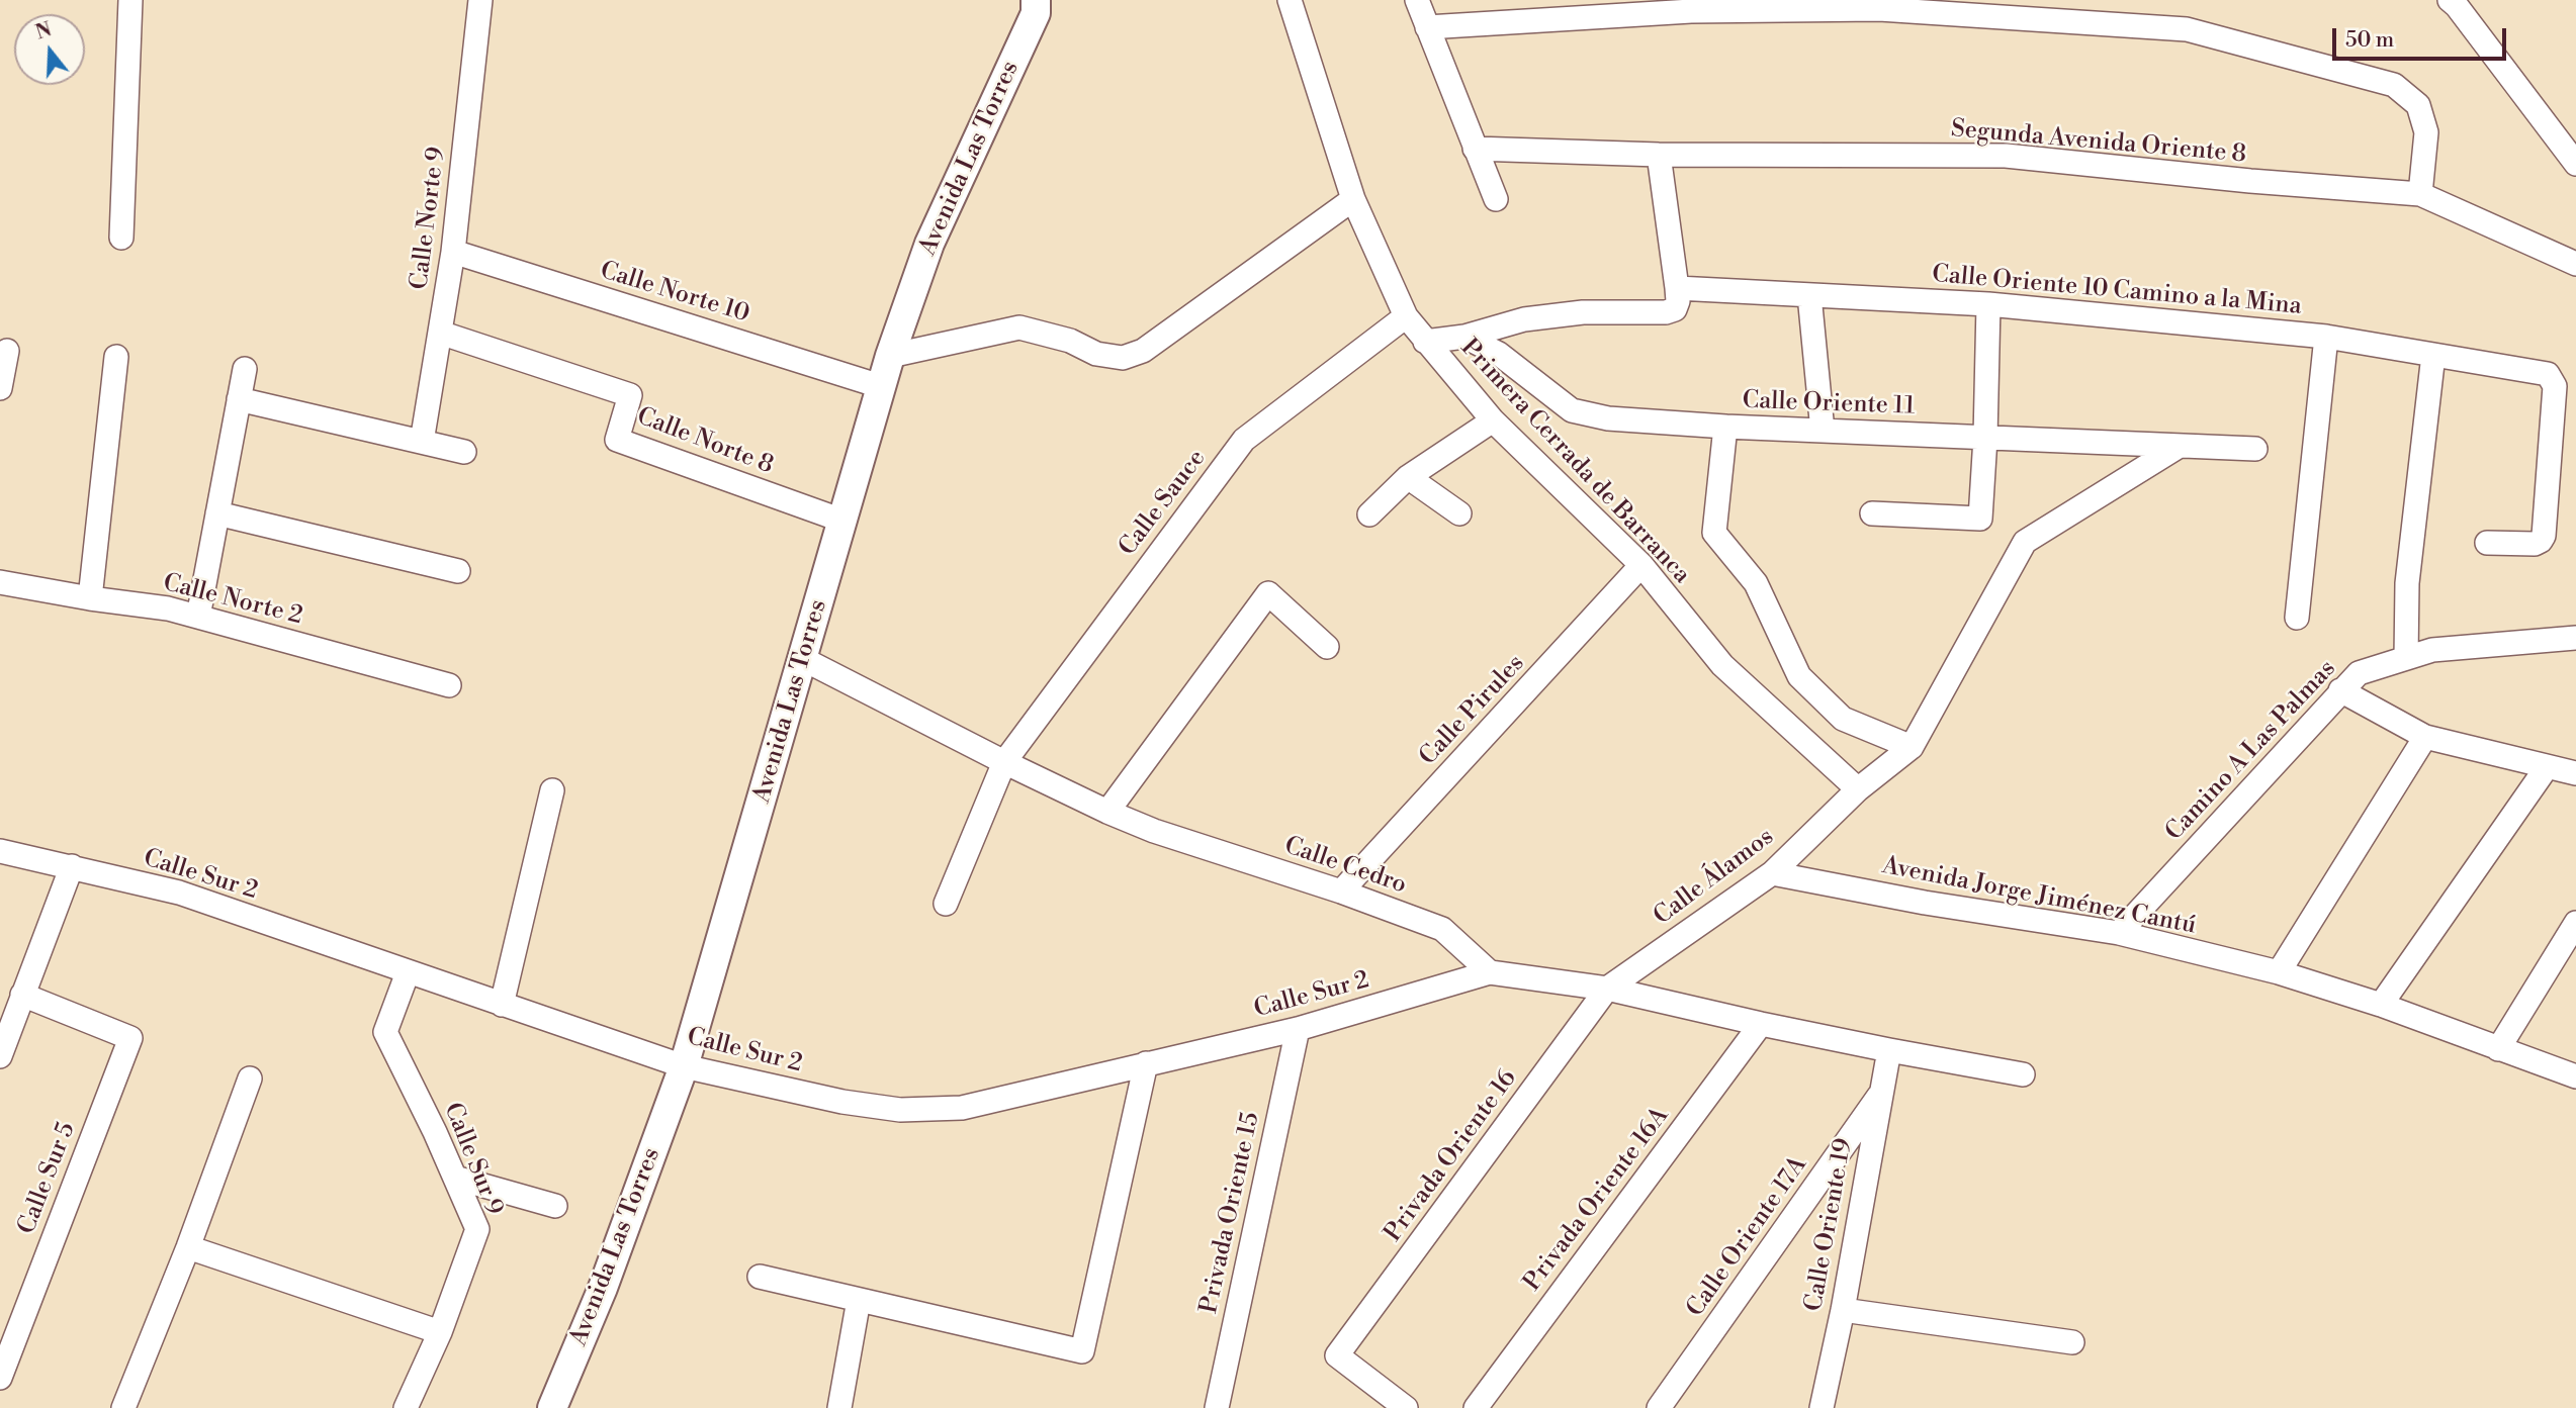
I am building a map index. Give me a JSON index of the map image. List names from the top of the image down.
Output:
{
  "streets": {
    "main road": ["Avenida Las Torres"],
    "street": [
      "Segunda Avenida Oriente 8",
      "Calle Norte 9",
      "Calle Oriente 10 Camino a la Mina",
      "Calle Norte 10",
      "Calle Oriente 11",
      "Calle Norte 8",
      "Primera Cerrada de Barranca",
      "Calle Sauce",
      "Calle Norte 2",
      "Calle Pirules",
      "Camino A Las Palmas",
      "Calle Cedro",
      "Calle Sur 2",
      "Calle Álamos",
      "Avenida Jorge Jiménez Cantú",
      "Privada Oriente 16",
      "Calle Sur 9",
      "Calle Sur 5",
      "Privada Oriente 16A",
      "Privada Oriente 15",
      "Calle Oriente 19",
      "Calle Oriente 17A"
    ]
  },
  "crossings": [
    ["Avenida Las Torres", "Calle Norte 10"],
    ["Avenida Las Torres", "Calle Norte 8"],
    ["Avenida Las Torres", "Calle Cedro"],
    ["Avenida Las Torres", "Calle Sur 2"],
    ["Calle Norte 9", "Calle Norte 10"],
    ["Calle Norte 9", "Calle Norte 8"],
    ["Primera Cerrada de Barranca", "Calle Sauce"],
    ["Primera Cerrada de Barranca", "Calle Pirules"],
    ["Primera Cerrada de Barranca", "Calle Álamos"],
    ["Calle Sauce", "Calle Cedro"],
    ["Calle Pirules", "Calle Cedro"],
    ["Camino A Las Palmas", "Avenida Jorge Jiménez Cantú"],
    ["Calle Cedro", "Calle Sur 2"],
    ["Calle Sur 2", "Calle Sur 9"],
    ["Calle Sur 2", "Privada Oriente 15"],
    ["Calle Álamos", "Avenida Jorge Jiménez Cantú"],
    ["Calle Álamos", "Privada Oriente 16"],
    ["Calle Oriente 19", "Calle Oriente 17A"]
  ],
  "scale_bar": "50 m",
  "north": "top"
}
